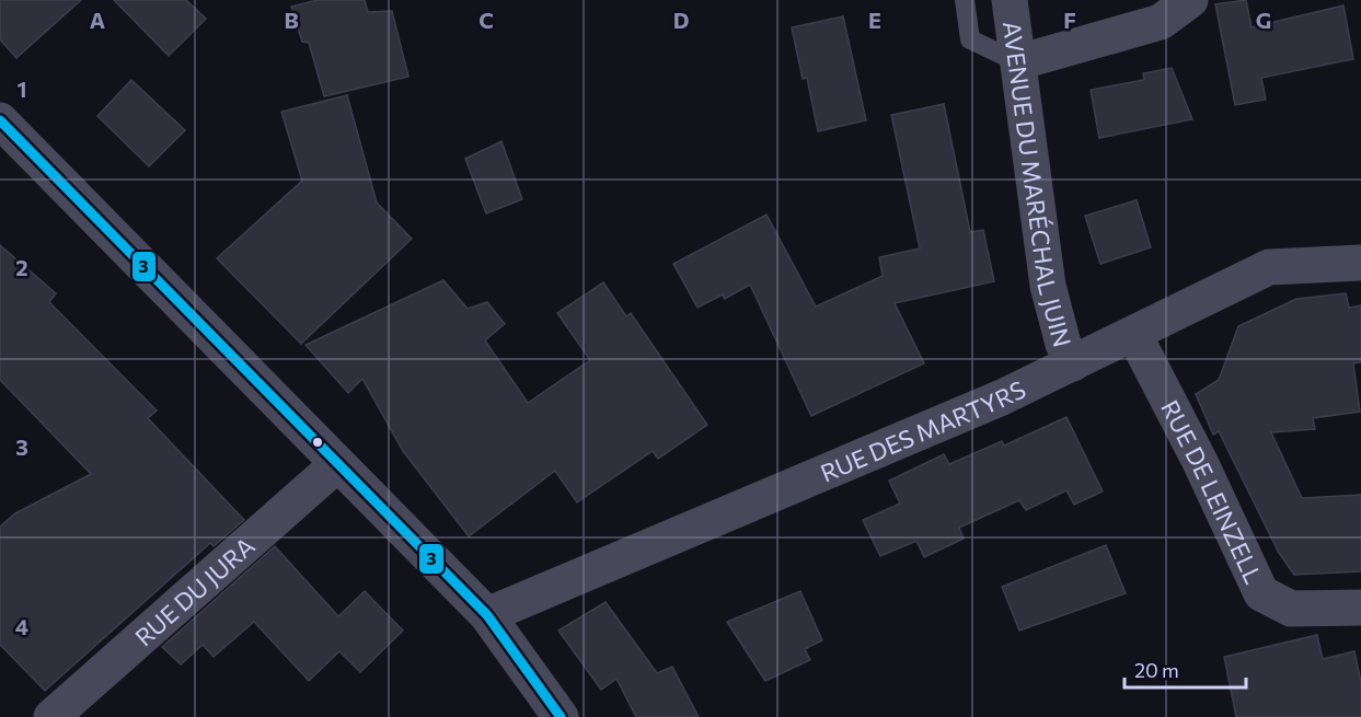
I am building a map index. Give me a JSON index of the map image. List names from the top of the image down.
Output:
{
  "streets": {
    "street": [
      "AVENUE DU MARÉCHAL JUIN",
      "RUE DES MARTYRS",
      "RUE DE LEINZELL",
      "RUE DU JURA"
    ]
  },
  "crossings": [
    ["AVENUE DU MARÉCHAL JUIN", "RUE DES MARTYRS"],
    ["RUE DES MARTYRS", "RUE DE LEINZELL"]
  ],
  "lines": ["transit line 3"],
  "scale_bar": "20 m",
  "grid": {
    "columns": [
      "A",
      "B",
      "C",
      "D",
      "E",
      "F",
      "G"
    ],
    "rows": [
      "1",
      "2",
      "3",
      "4"
    ]
  }
}
